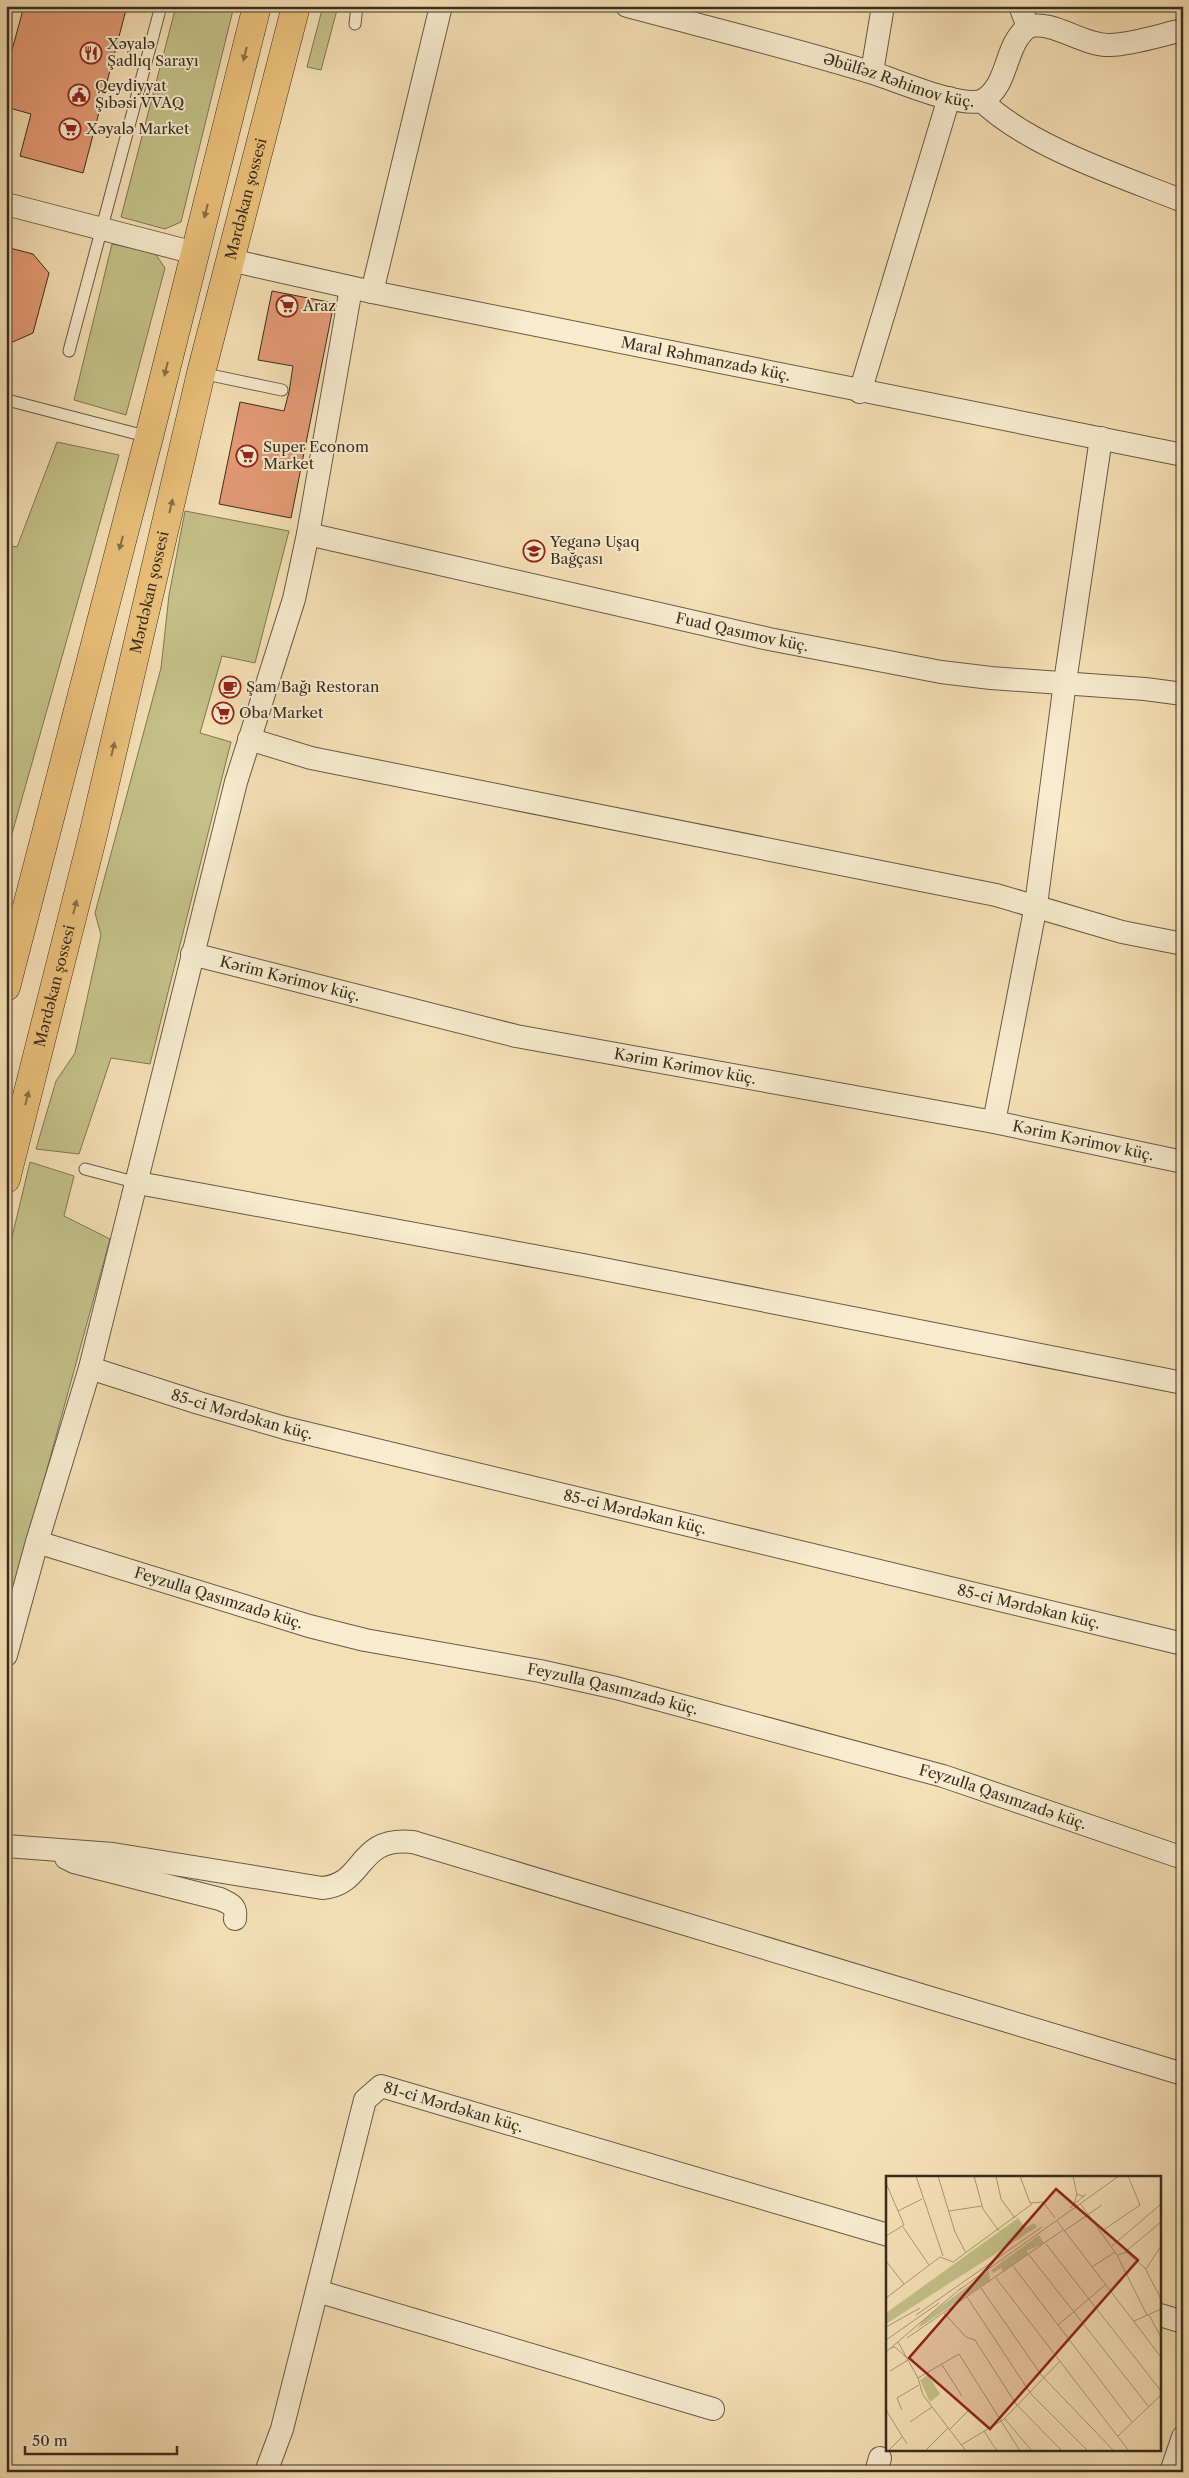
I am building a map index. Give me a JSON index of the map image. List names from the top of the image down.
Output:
{
  "streets": {
    "main road": ["Mərdəkan şossesi"],
    "street": [
      "Əbülfəz Rəhimov küç.",
      "Maral Rəhmanzadə küç.",
      "Fuad Qasımov küç.",
      "Kərim Kərimov küç.",
      "85-ci Mərdəkan küç.",
      "Feyzulla Qasımzadə küç.",
      "81-ci Mərdəkan küç."
    ]
  },
  "crossings": [
    ["Mərdəkan şossesi", "Maral Rəhmanzadə küç."]
  ],
  "places": {
    "restaurant": ["Xəyalə Şadlıq Sarayı"],
    "public building": ["Qeydiyyat Şıbəsi VVAQ"],
    "supermarket": [
      "Xəyalə Market",
      "Araz",
      "Super Econom Market",
      "Oba Market"
    ],
    "school or university": ["Yeganə Uşaq Bağçası"],
    "cafe": ["Şam Bağı Restoran"]
  },
  "scale_bar": "50 m"
}
